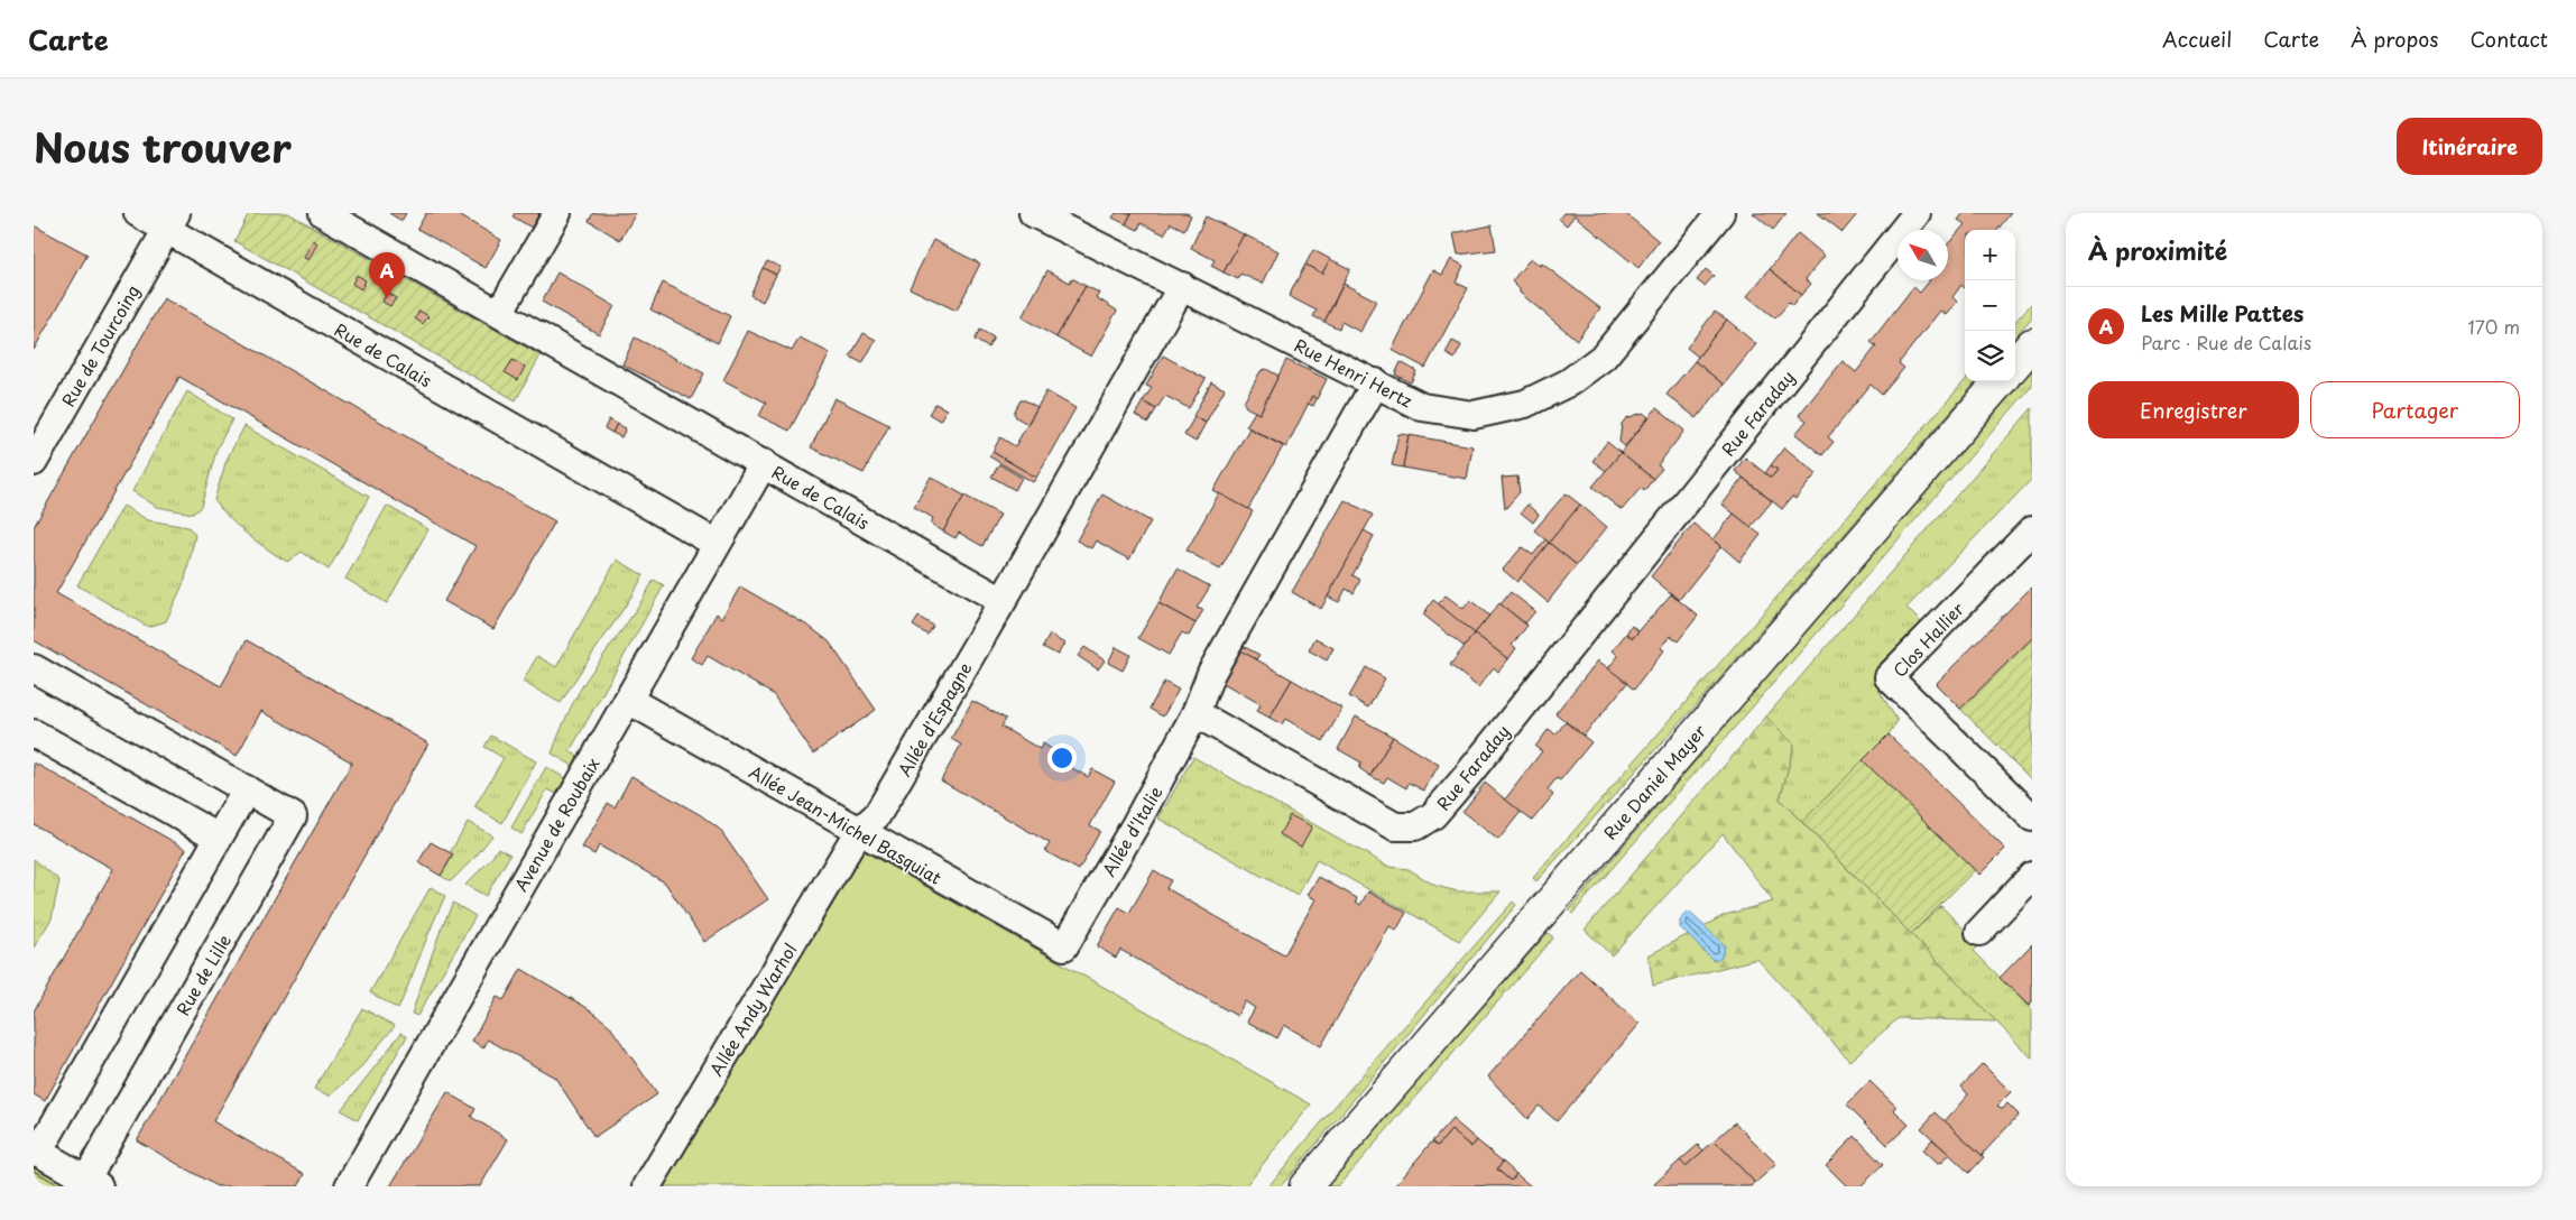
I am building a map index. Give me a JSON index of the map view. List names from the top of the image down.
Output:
{
  "streets": {
    "main road": ["Rue Daniel Mayer"],
    "street": [
      "Rue de Tourcoing",
      "Rue de Calais",
      "Rue Henri Hertz",
      "Rue Faraday",
      "Clos Hallier",
      "Allée d'Espagne",
      "Avenue de Roubaix",
      "Allée Jean-Michel Basquiat",
      "Allée d'Italie",
      "Rue de Lille",
      "Allée Andy Warhol"
    ]
  },
  "crossings": [
    ["Rue de Tourcoing", "Rue de Calais"],
    ["Rue de Calais", "Allée d'Espagne"],
    ["Rue de Calais", "Avenue de Roubaix"],
    ["Rue Faraday", "Allée d'Italie"],
    ["Allée d'Espagne", "Allée Jean-Michel Basquiat"],
    ["Allée d'Espagne", "Allée Andy Warhol"],
    ["Avenue de Roubaix", "Allée Jean-Michel Basquiat"],
    ["Allée Jean-Michel Basquiat", "Allée d'Italie"],
    ["Allée Jean-Michel Basquiat", "Allée Andy Warhol"]
  ],
  "north": "top left",
  "page": {
    "header": "Carte",
    "nav": [
      "Accueil",
      "Carte",
      "À propos",
      "Contact"
    ],
    "title": "Nous trouver",
    "buttons": [
      "Itinéraire",
      ["Enregistrer", "Partager"]
    ],
    "heading": "À proximité",
    "map_buttons": ["+", "−"],
    "pins": "A",
    "list": [
      {
        "mark": "A",
        "name": "Les Mille Pattes",
        "note": "Parc · Rue de Calais",
        "value": "170 m"
      }
    ]
  }
}
